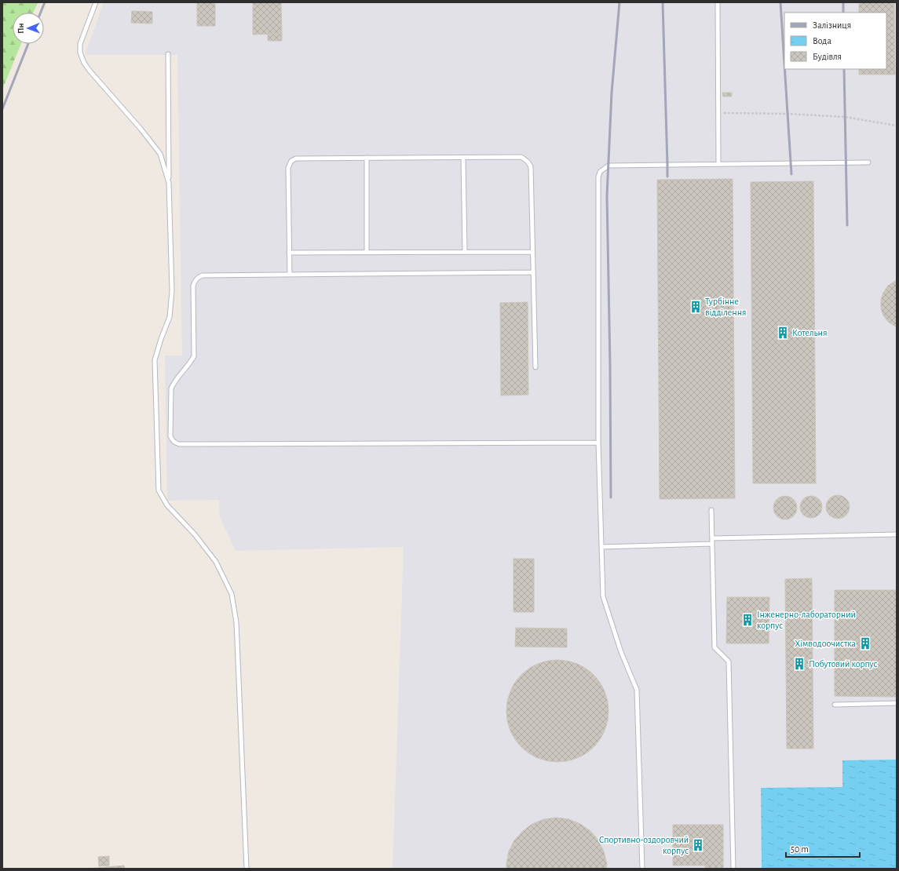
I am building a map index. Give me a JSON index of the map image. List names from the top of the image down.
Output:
{
  "places": {
    "building": [
      "Турбінне відділення",
      "Котельня",
      "Інженерно-лабораторний корпус",
      "Хімводоочистка",
      "Побутовий корпус",
      "Спортивно-оздоровчий корпус"
    ]
  },
  "legend": ["Залізниця", "Вода", "Будівля"],
  "scale_bar": "50 m",
  "north": "left"
}
